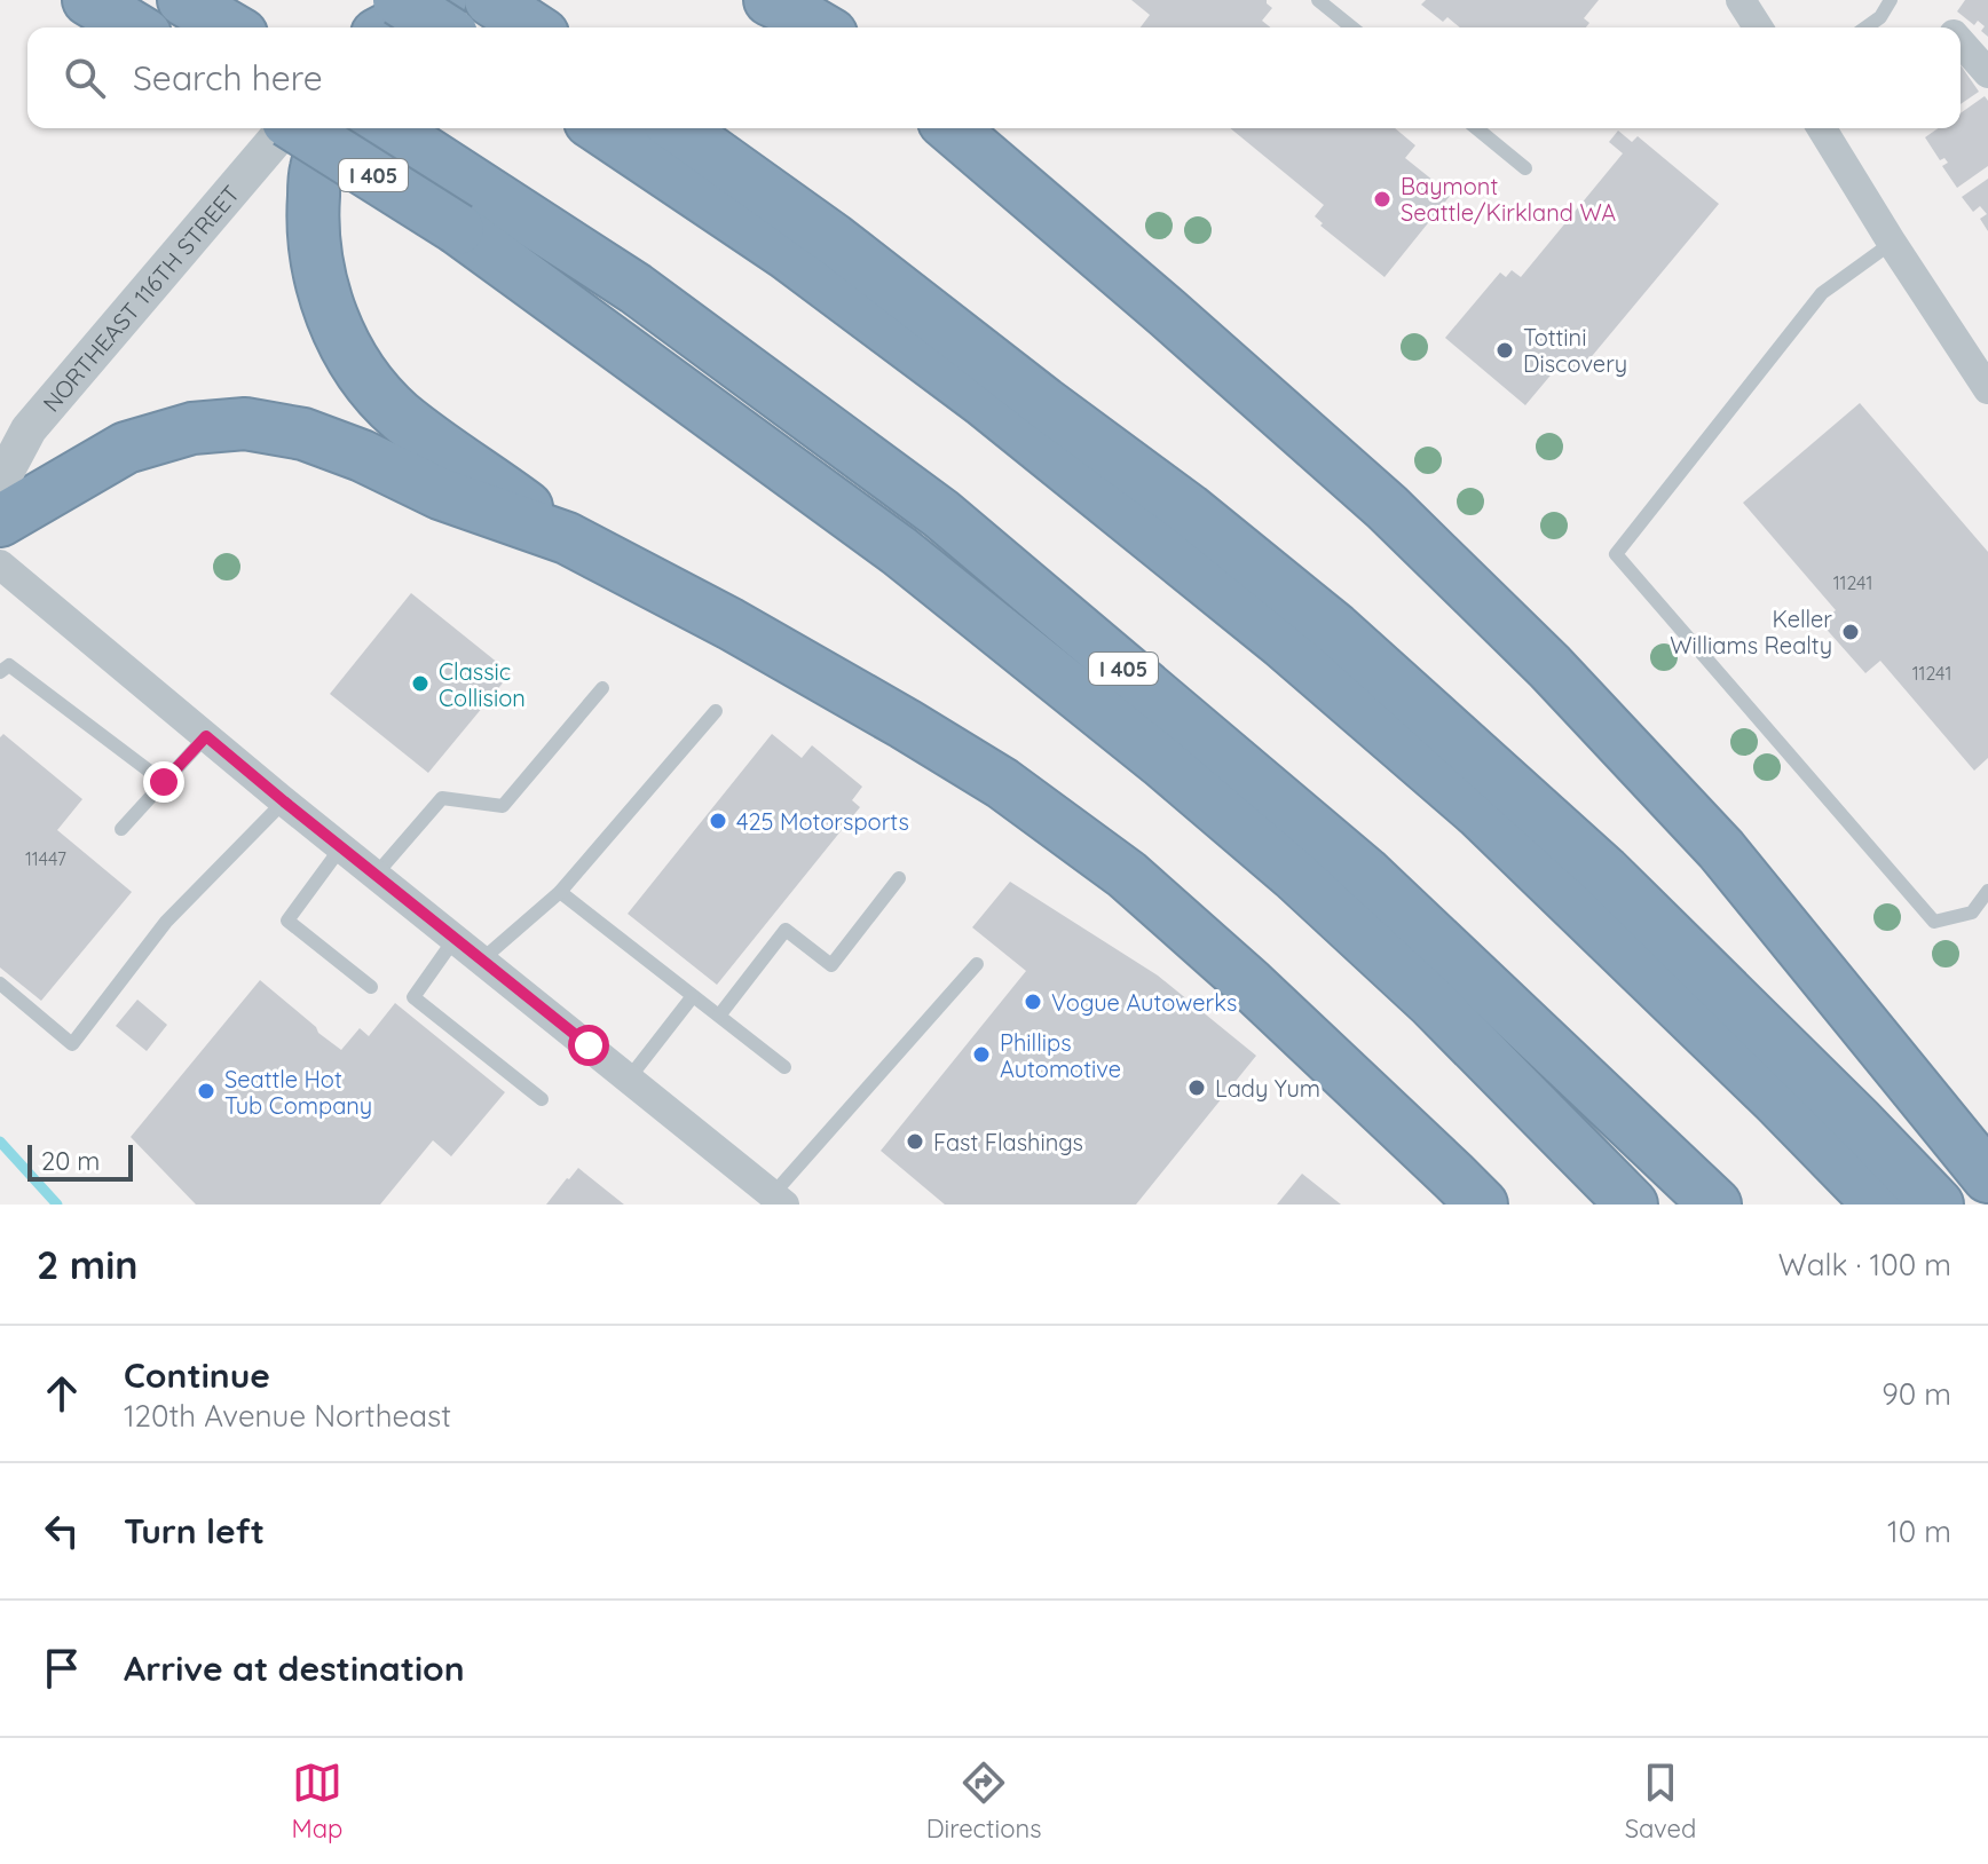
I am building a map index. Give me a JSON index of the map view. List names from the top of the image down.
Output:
{
  "streets": {
    "highway": ["I 405"],
    "street": ["NORTHEAST 116TH STREET"]
  },
  "places": [
    "Baymont Seattle/Kirkland WA",
    "Tottini Discovery",
    "Keller Williams Realty",
    "Classic Collision",
    "425 Motorsports",
    "Vogue Autowerks",
    "Phillips Automotive",
    "Lady Yum",
    "Seattle Hot Tub Company",
    "Fast Flashings"
  ],
  "house_numbers": ["11241", "11241", "11447"],
  "scale_bar": "20 m",
  "page": {
    "search": "Search here",
    "scale": "20 m",
    "heading": ["2 min", "Walk · 100 m"],
    "list": [
      ["Continue", "120th Avenue Northeast", "90 m"],
      ["Turn left", "10 m"],
      "Arrive at destination"
    ],
    "nav": ["Map", "Directions", "Saved"]
  }
}
